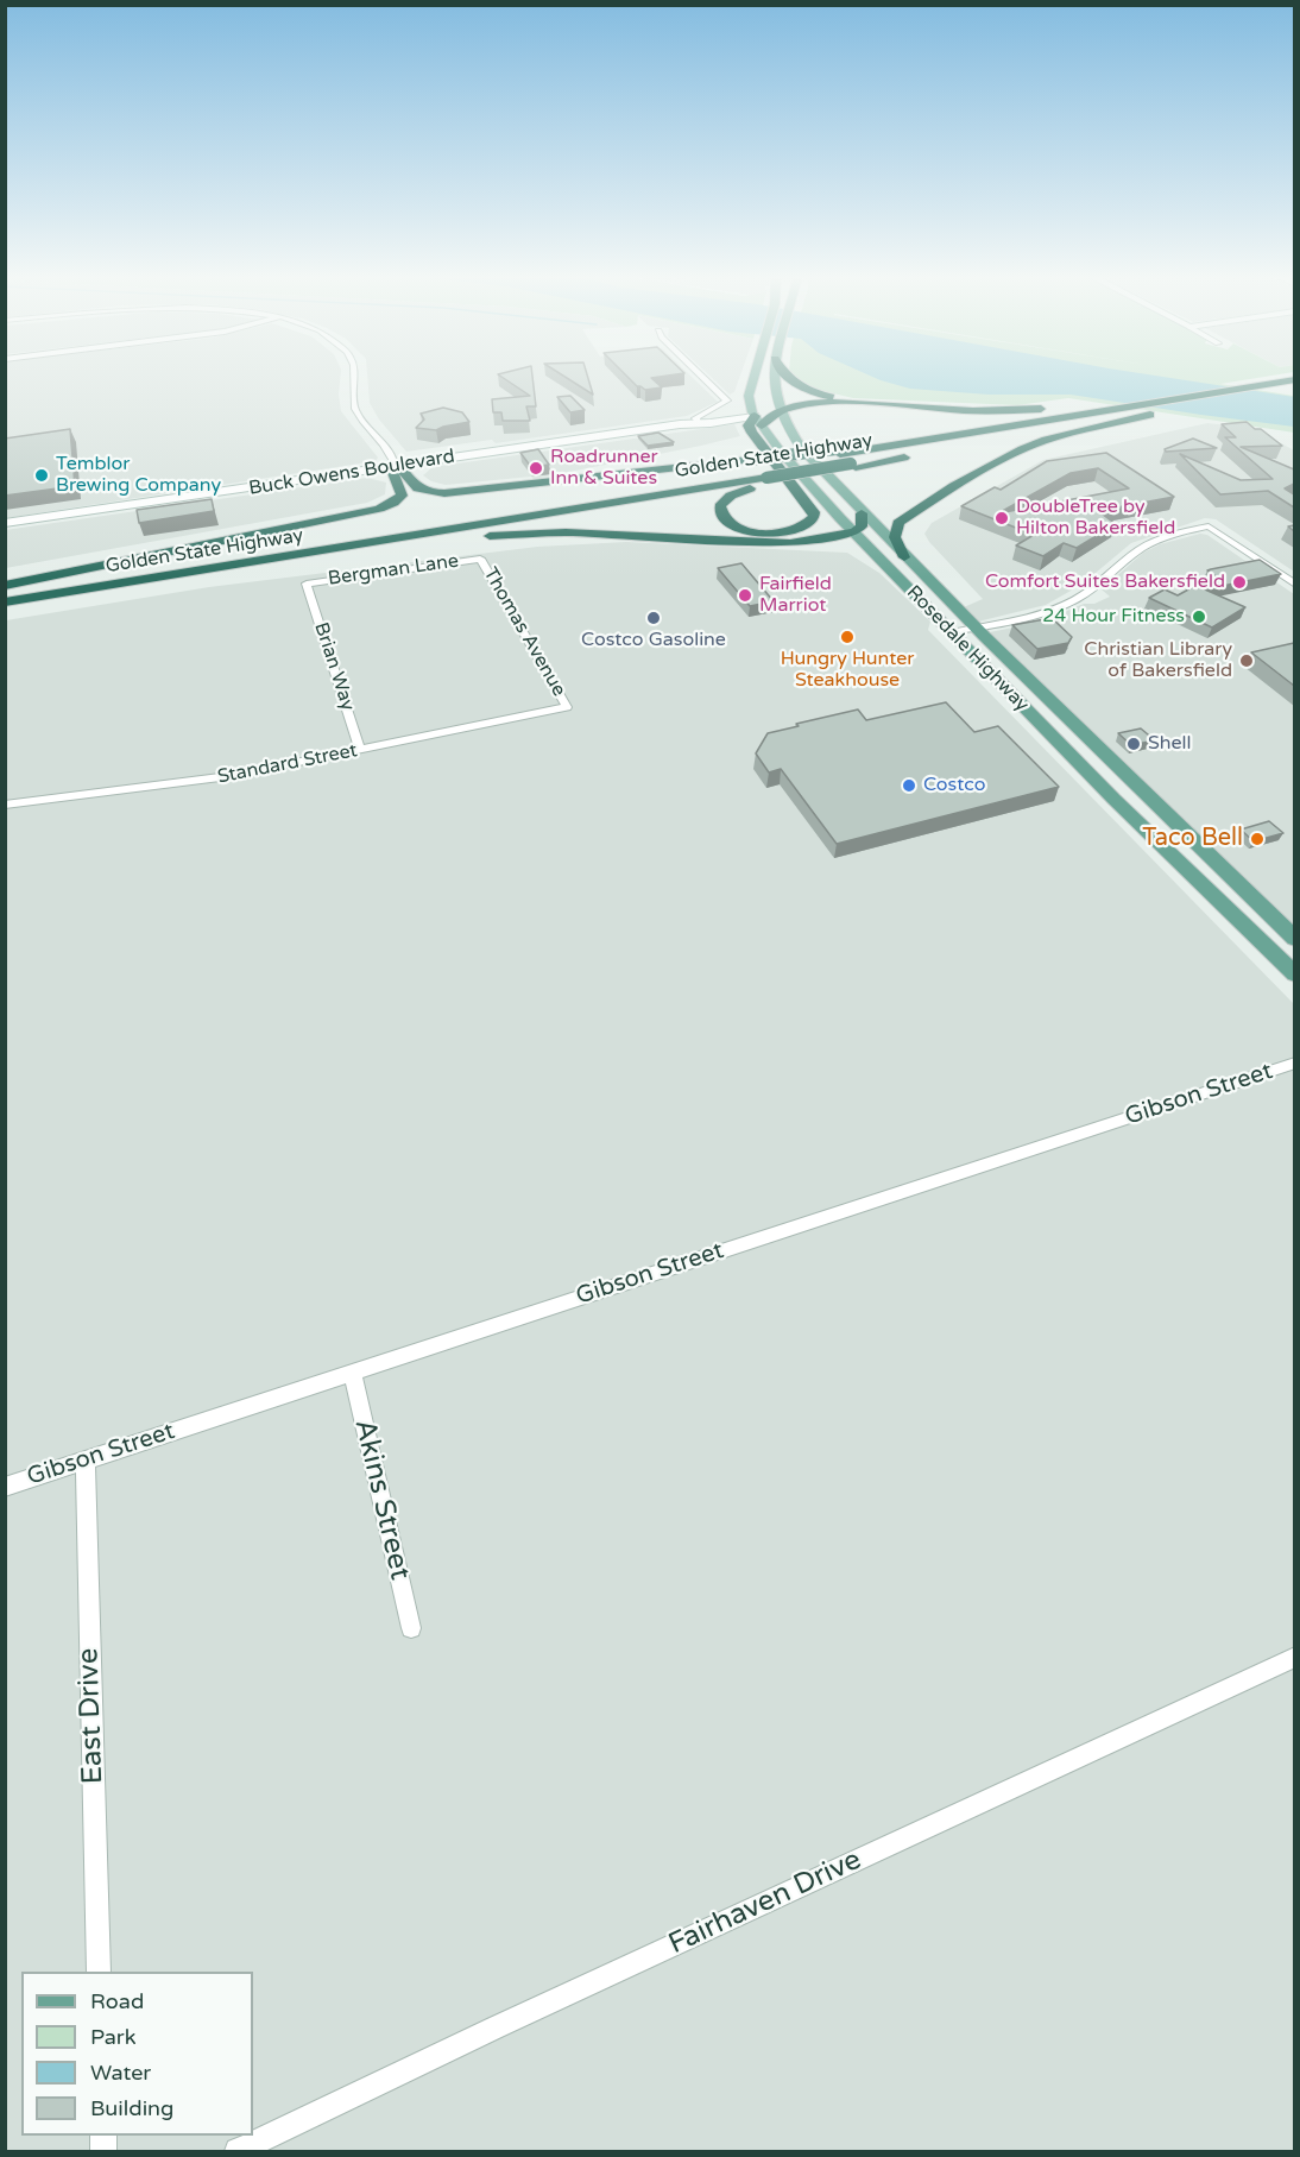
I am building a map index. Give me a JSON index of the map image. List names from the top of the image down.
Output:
{
  "streets": {
    "highway": ["Golden State Highway"],
    "main road": ["Buck Owens Boulevard", "Rosedale Highway"],
    "street": [
      "Bergman Lane",
      "Thomas Avenue",
      "Brian Way",
      "Standard Street",
      "Gibson Street",
      "Akins Street",
      "East Drive",
      "Fairhaven Drive"
    ]
  },
  "crossings": [
    ["Buck Owens Boulevard", "Rosedale Highway"],
    ["Bergman Lane", "Thomas Avenue"],
    ["Bergman Lane", "Brian Way"],
    ["Thomas Avenue", "Standard Street"],
    ["Brian Way", "Standard Street"],
    ["Gibson Street", "Akins Street"],
    ["Gibson Street", "East Drive"]
  ],
  "places": [
    "Roadrunner Inn & Suites",
    "Temblor Brewing Company",
    "DoubleTree by Hilton Bakersfield",
    "Comfort Suites Bakersfield",
    "Fairfield Marriot",
    "24 Hour Fitness",
    "Costco Gasoline",
    "Hungry Hunter Steakhouse",
    "Christian Library of Bakersfield",
    "Shell",
    "Costco",
    "Taco Bell"
  ],
  "legend": [
    "Road",
    "Park",
    "Water",
    "Building"
  ]
}
